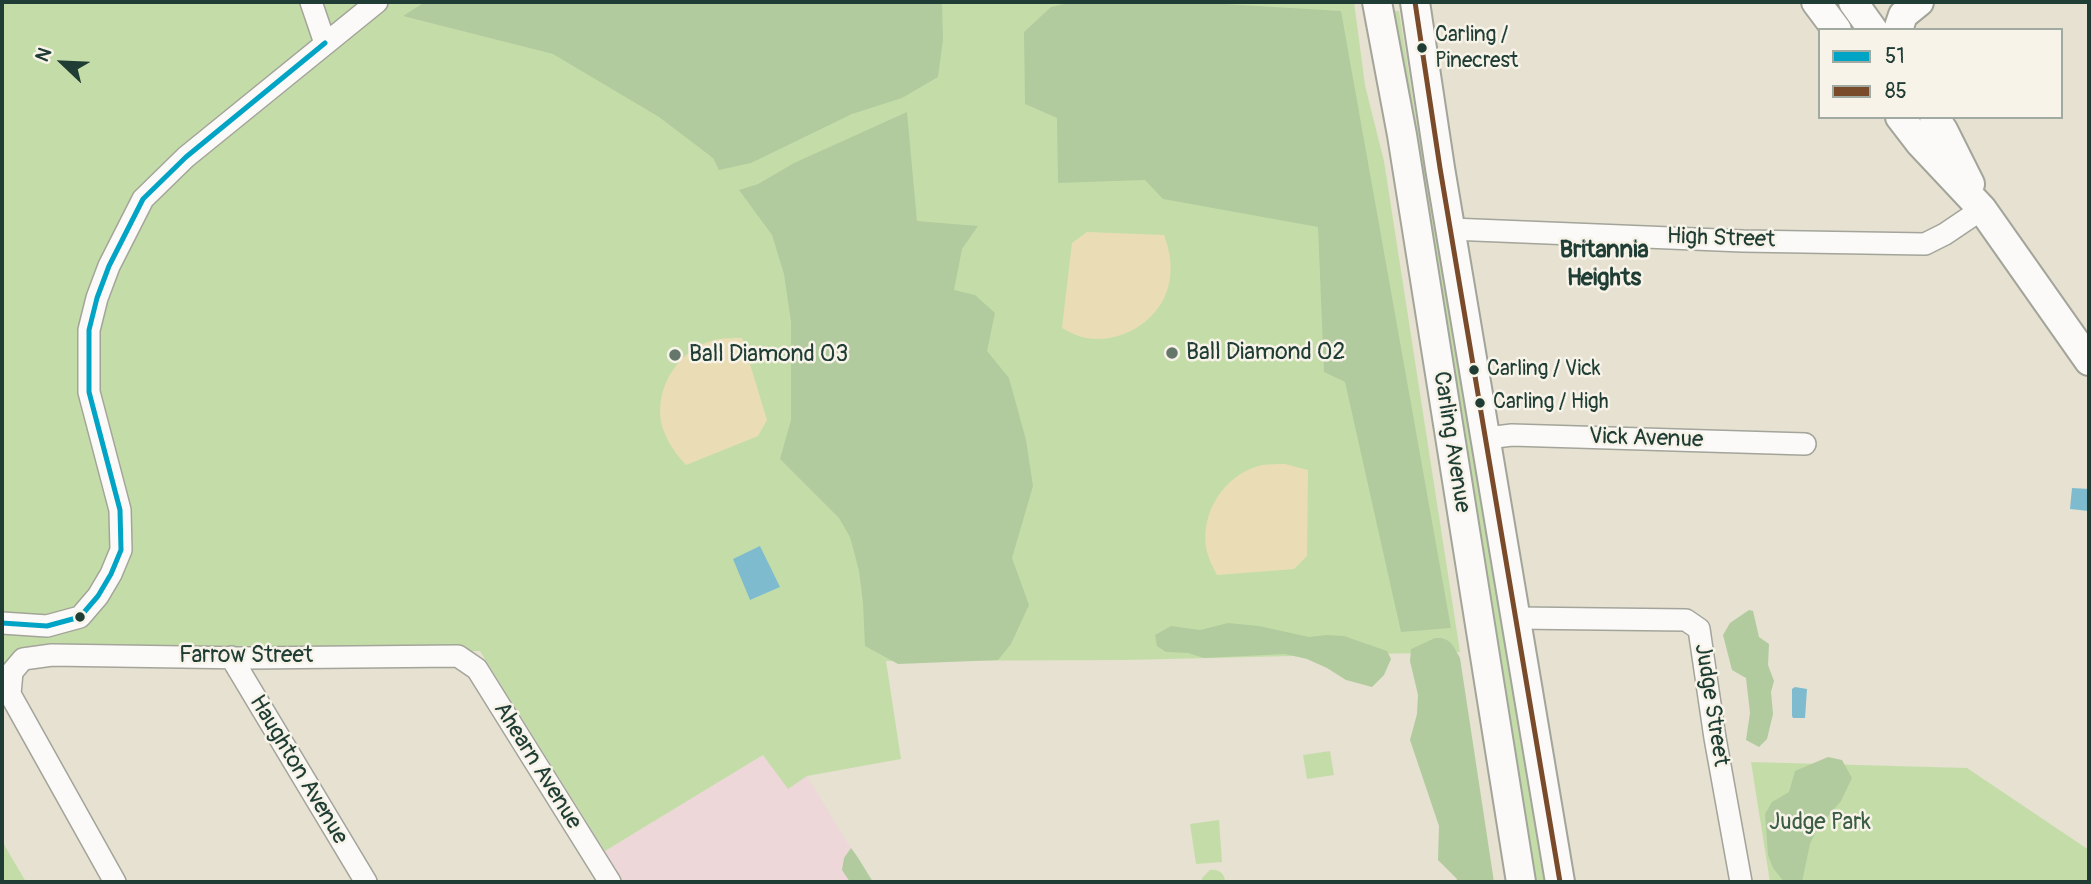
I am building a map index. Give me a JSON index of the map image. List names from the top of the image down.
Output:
{
  "streets": {
    "main road": ["Carling Avenue"],
    "street": [
      "High Street",
      "Vick Avenue",
      "Farrow Street",
      "Judge Street",
      "Ahearn Avenue",
      "Haughton Avenue"
    ]
  },
  "crossings": [
    ["High Street", "Carling Avenue"],
    ["Vick Avenue", "Carling Avenue"],
    ["Carling Avenue", "Judge Street"],
    ["Farrow Street", "Ahearn Avenue"],
    ["Farrow Street", "Haughton Avenue"]
  ],
  "districts": ["Britannia Heights"],
  "parks": ["Judge Park"],
  "places": [
    "Carling / Pinecrest",
    "Ball Diamond 02",
    "Ball Diamond 03",
    "Carling / Vick",
    "Carling / High"
  ],
  "lines": ["transit line 85", "transit line 51"],
  "legend": ["51", "85"],
  "north": "top left"
}
